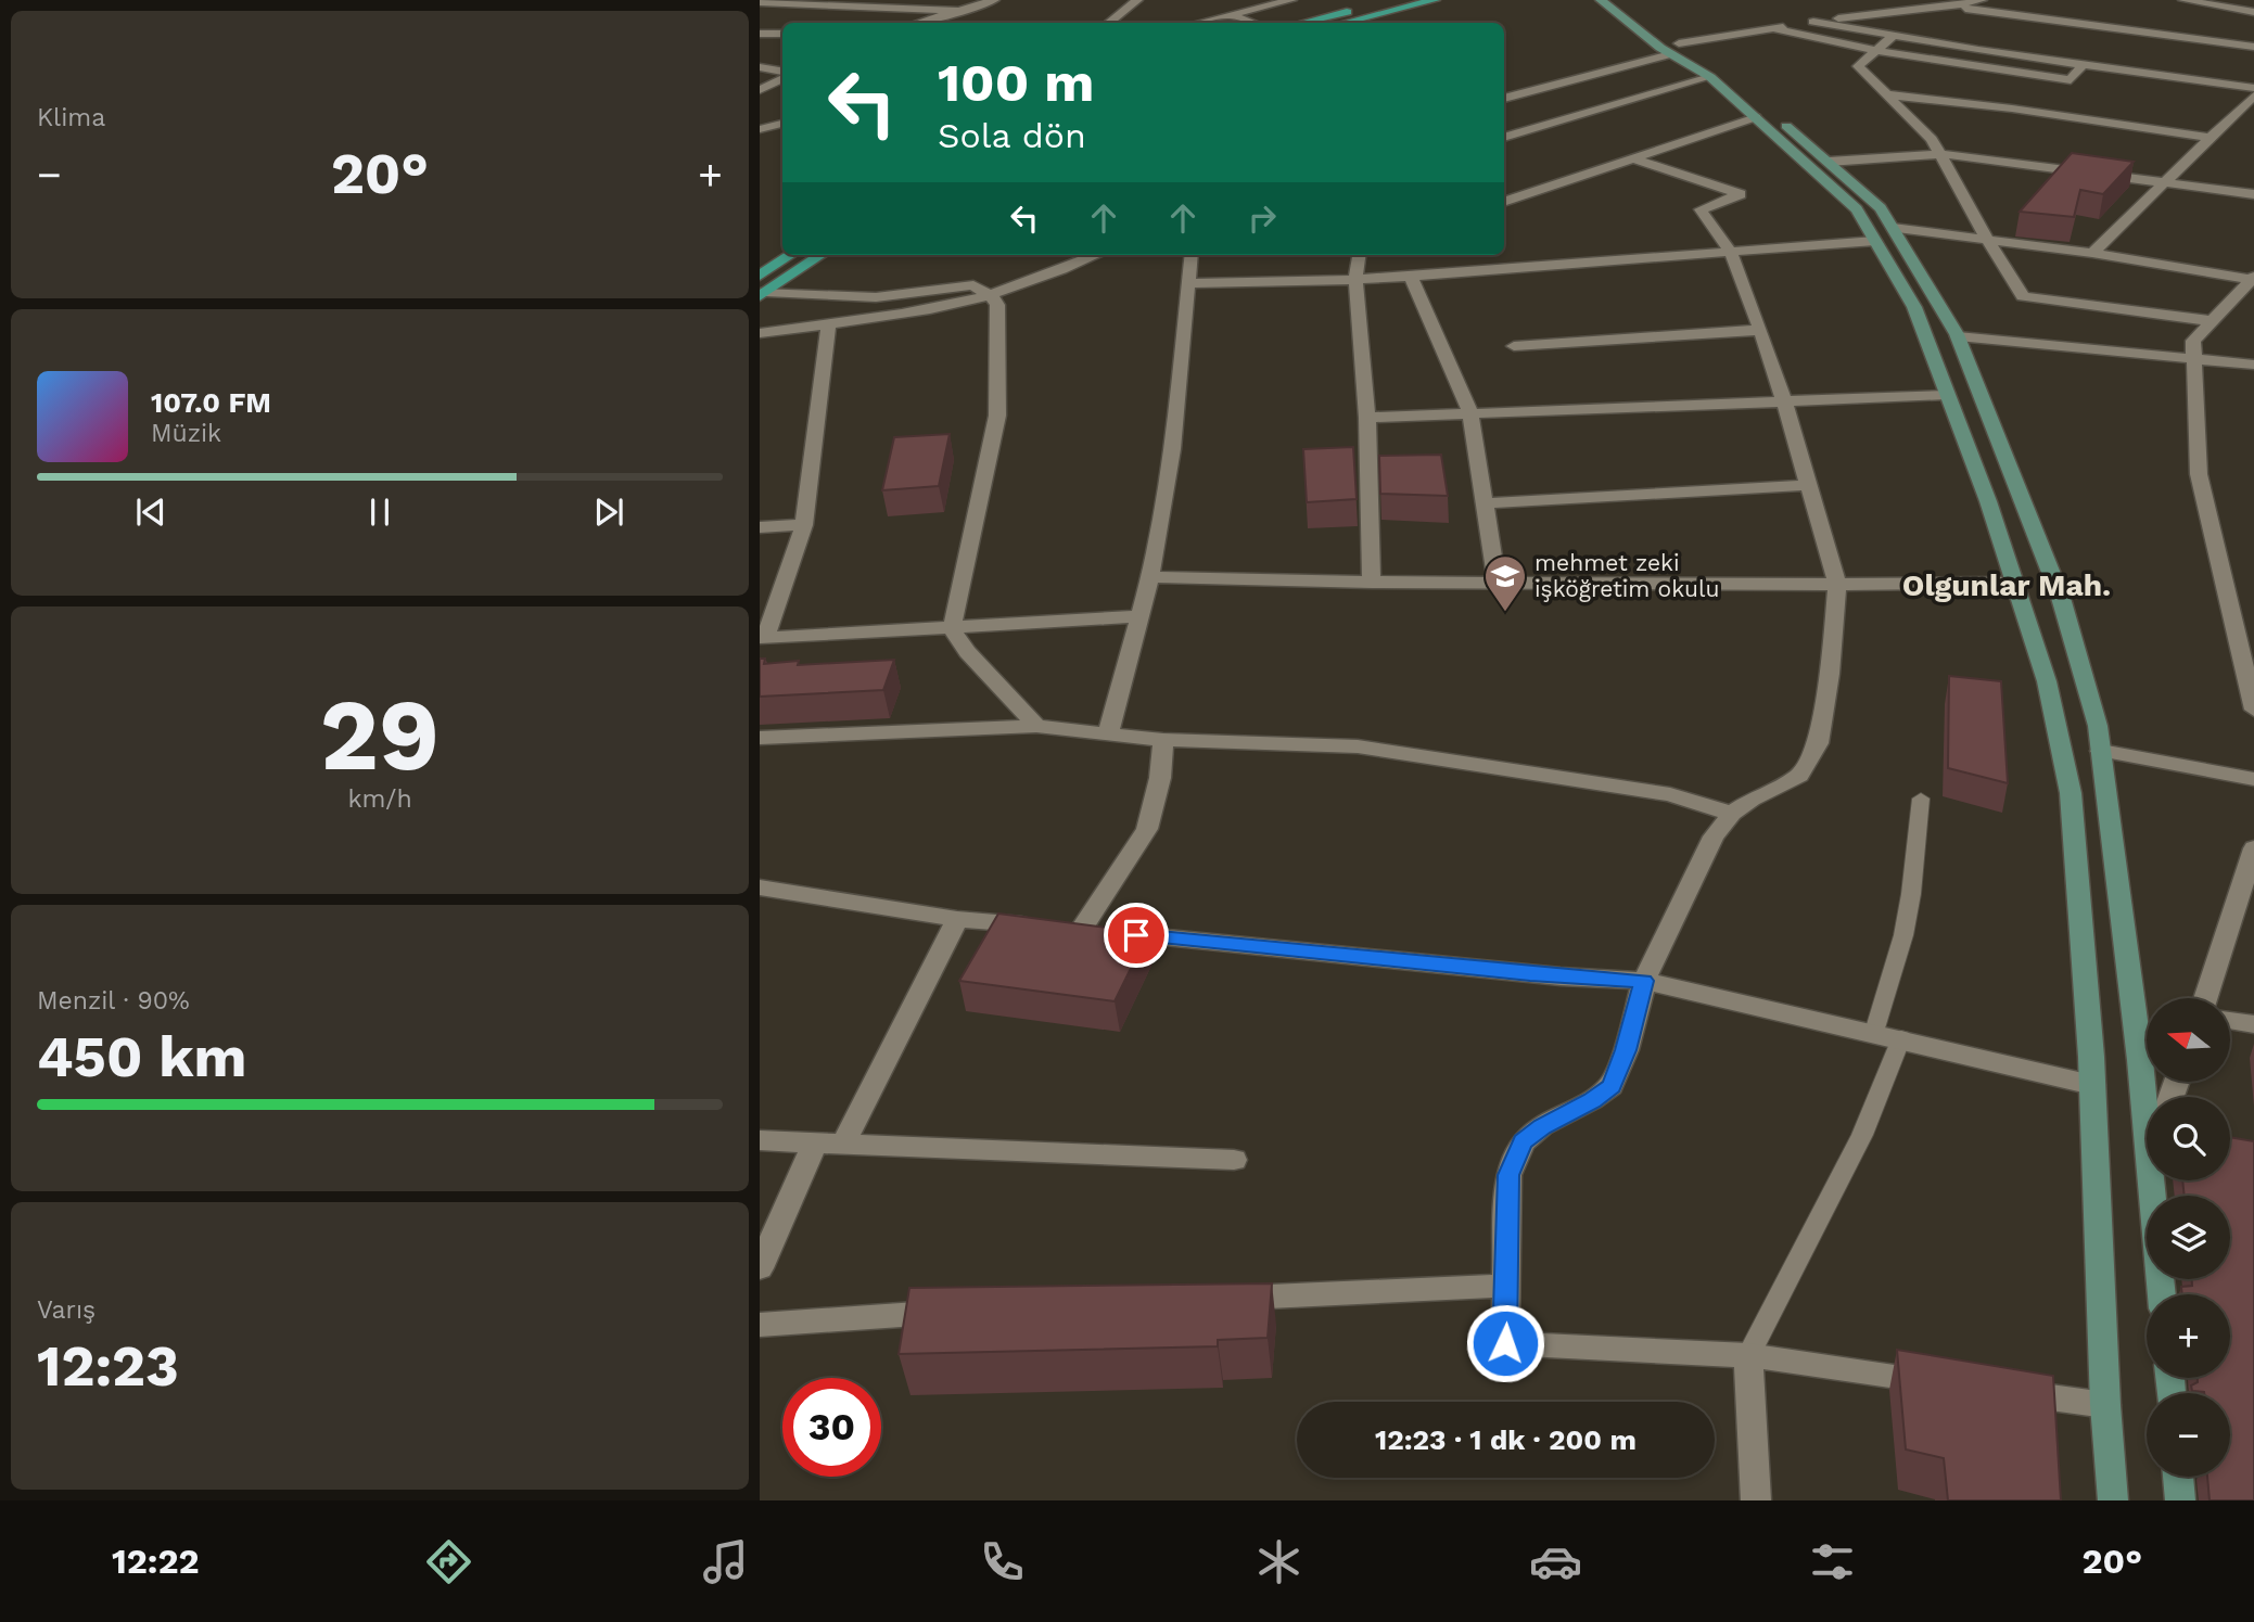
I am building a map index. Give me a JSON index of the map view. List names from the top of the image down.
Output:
{
  "districts": ["Olgunlar Mah."],
  "places": {
    "school or university": ["mehmet zeki işköğretim okulu"]
  },
  "north": "left",
  "page": {
    "tile": [
      "Klima",
      ["29", "km/h"],
      ["Menzil · 90%", "450 km"],
      ["Varış", "12:23"]
    ],
    "turn": ["100 m", "Sola dön"],
    "heat": ["−", "20°", "+"],
    "song": ["107.0 FM", "Müzik"],
    "map_buttons": ["+", "−"],
    "limit": "30",
    "trip": "12:23 · 1 dk · 200 m",
    "tabs": ["12:22", "20°"]
  }
}
